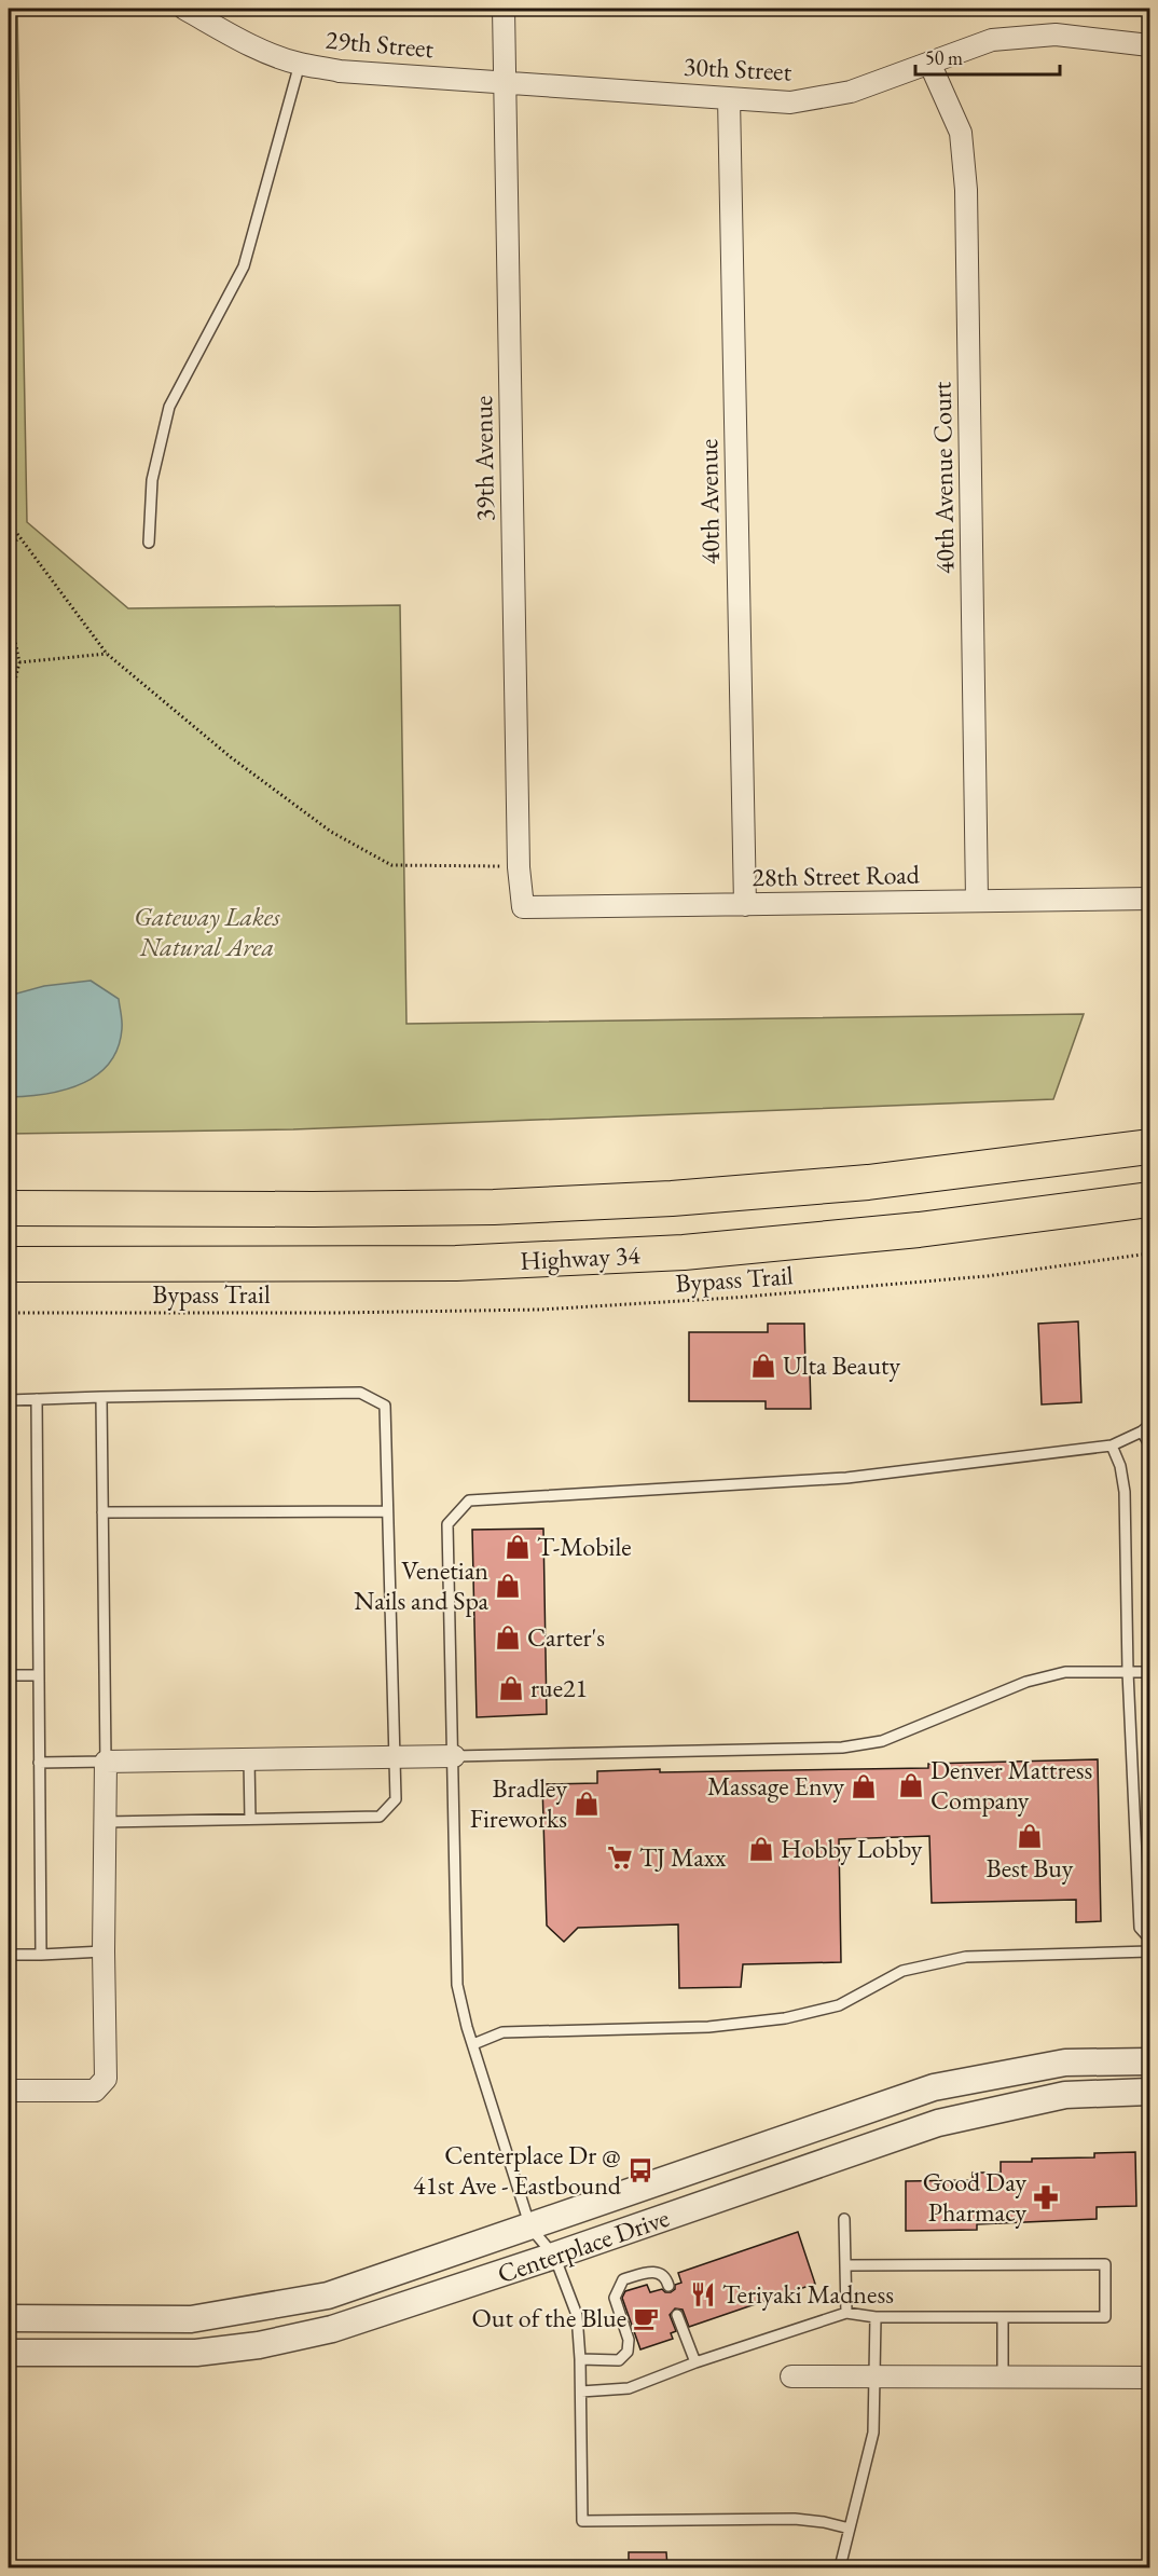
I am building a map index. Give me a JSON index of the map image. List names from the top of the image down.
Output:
{
  "streets": {
    "highway": ["Highway 34"],
    "street": [
      "29th Street",
      "30th Street",
      "39th Avenue",
      "40th Avenue Court",
      "40th Avenue",
      "28th Street Road",
      "Centerplace Drive"
    ],
    "path": ["Bypass Trail"]
  },
  "crossings": [
    ["29th Street", "30th Street"],
    ["29th Street", "39th Avenue"],
    ["30th Street", "39th Avenue"],
    ["30th Street", "40th Avenue Court"],
    ["30th Street", "40th Avenue"],
    ["39th Avenue", "28th Street Road"],
    ["40th Avenue Court", "28th Street Road"],
    ["40th Avenue", "28th Street Road"]
  ],
  "parks": ["Gateway Lakes Natural Area"],
  "places": {
    "shop": [
      "Ulta Beauty",
      "T-Mobile",
      "Venetian Nails and Spa",
      "Carter's",
      "rue21",
      "Denver Mattress Company",
      "Massage Envy",
      "Bradley Fireworks",
      "Best Buy",
      "Hobby Lobby"
    ],
    "supermarket": ["TJ Maxx"],
    "bus stop": ["Centerplace Dr @ 41st Ave - Eastbound"],
    "pharmacy": ["Good Day Pharmacy"],
    "restaurant": ["Teriyaki Madness"],
    "cafe": ["Out of the Blue"]
  },
  "scale_bar": "50 m"
}
